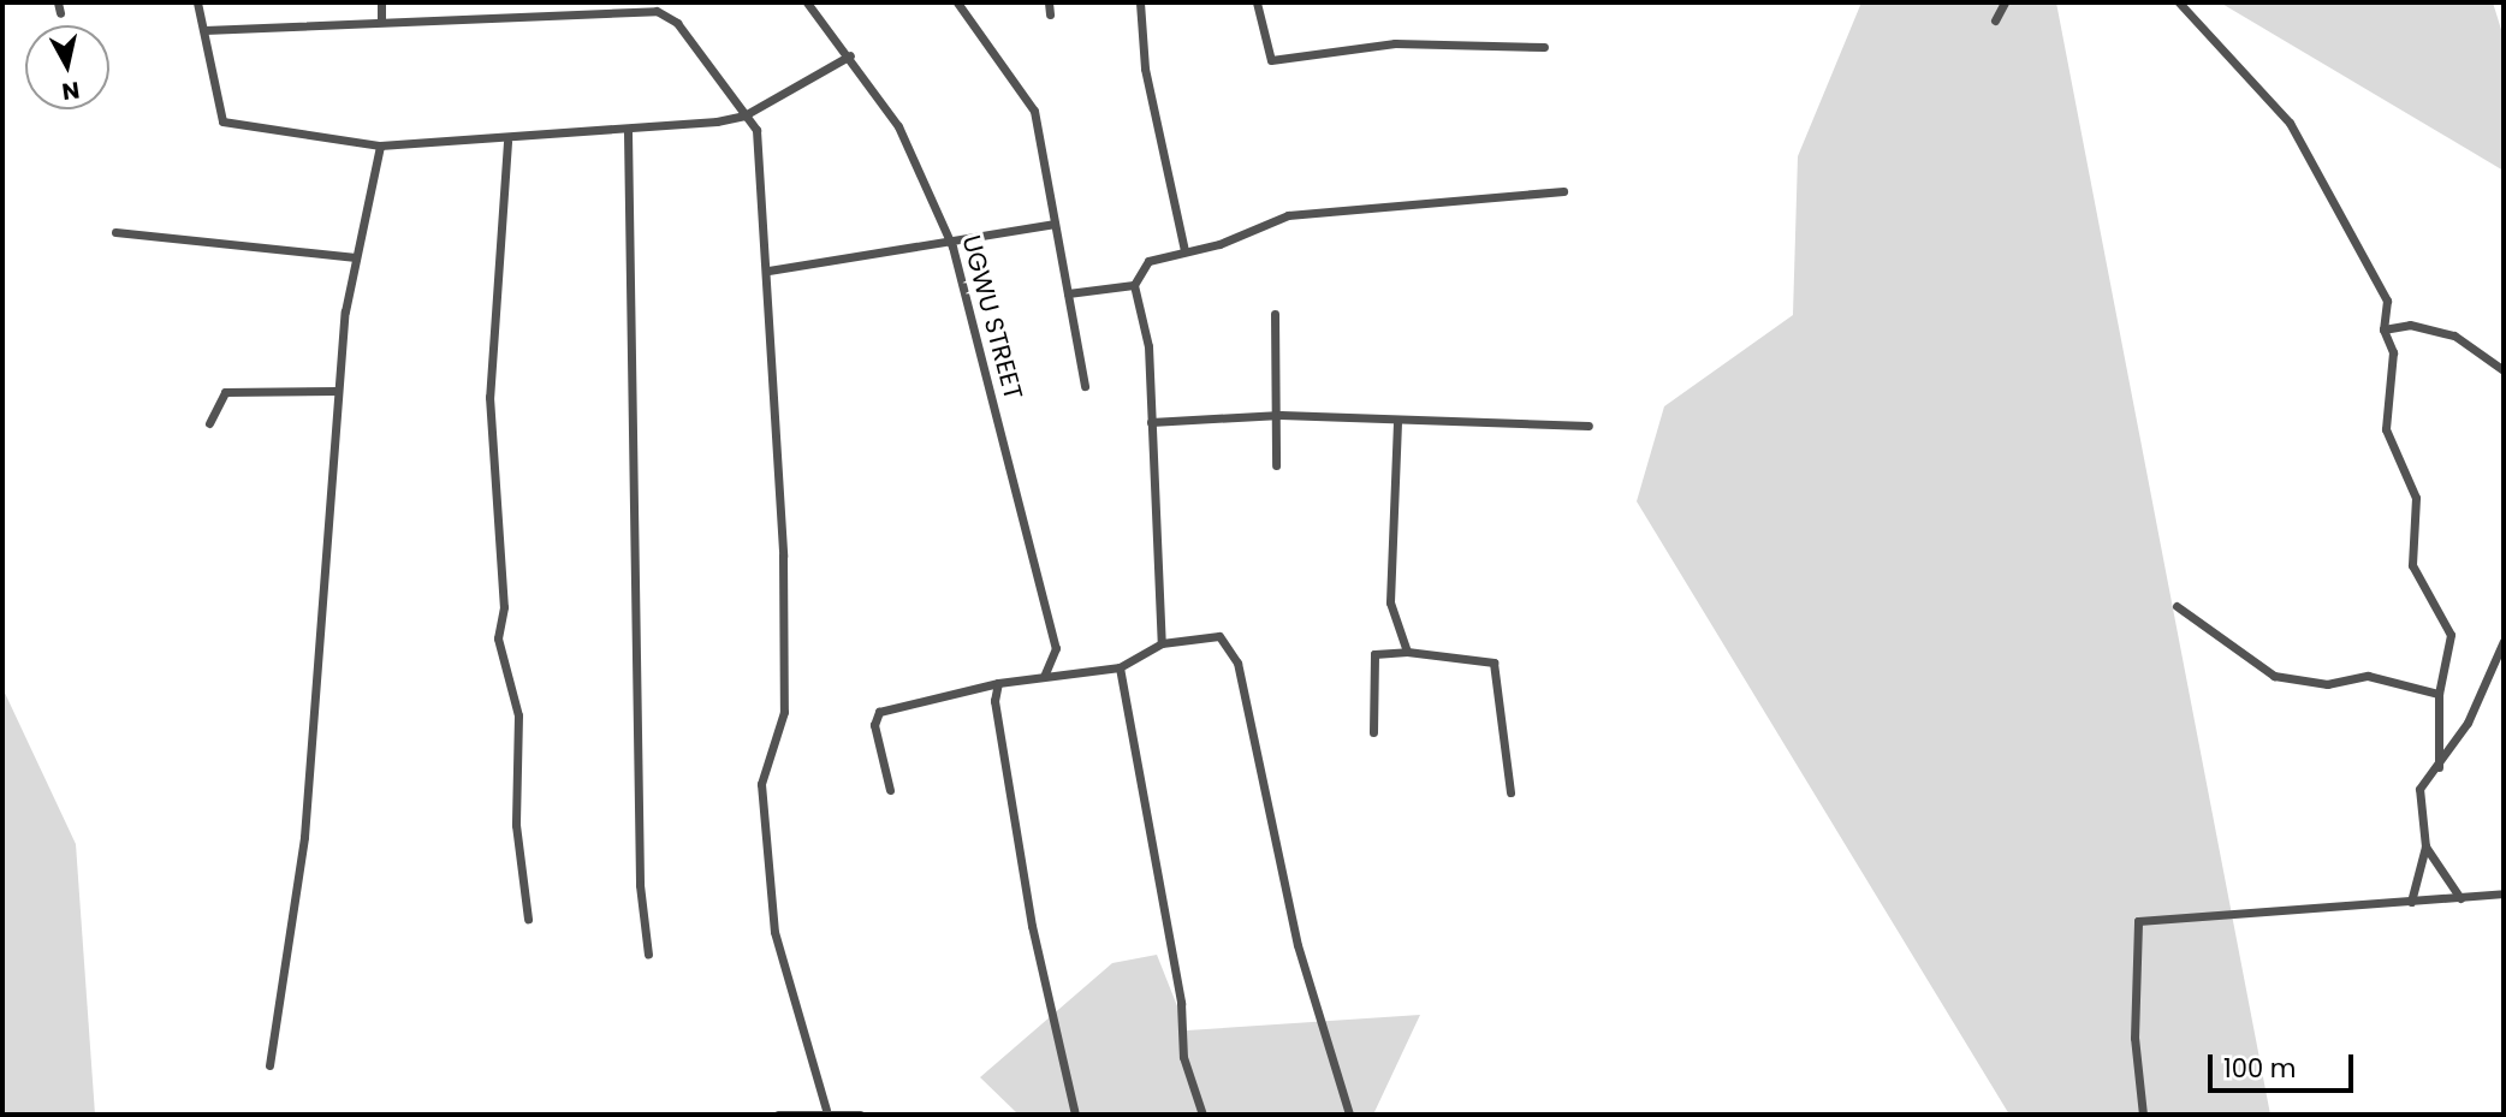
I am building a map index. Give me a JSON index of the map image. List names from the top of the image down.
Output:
{
  "streets": {
    "street": ["UGWU STREET"]
  },
  "scale_bar": "100 m",
  "north": "bottom"
}
